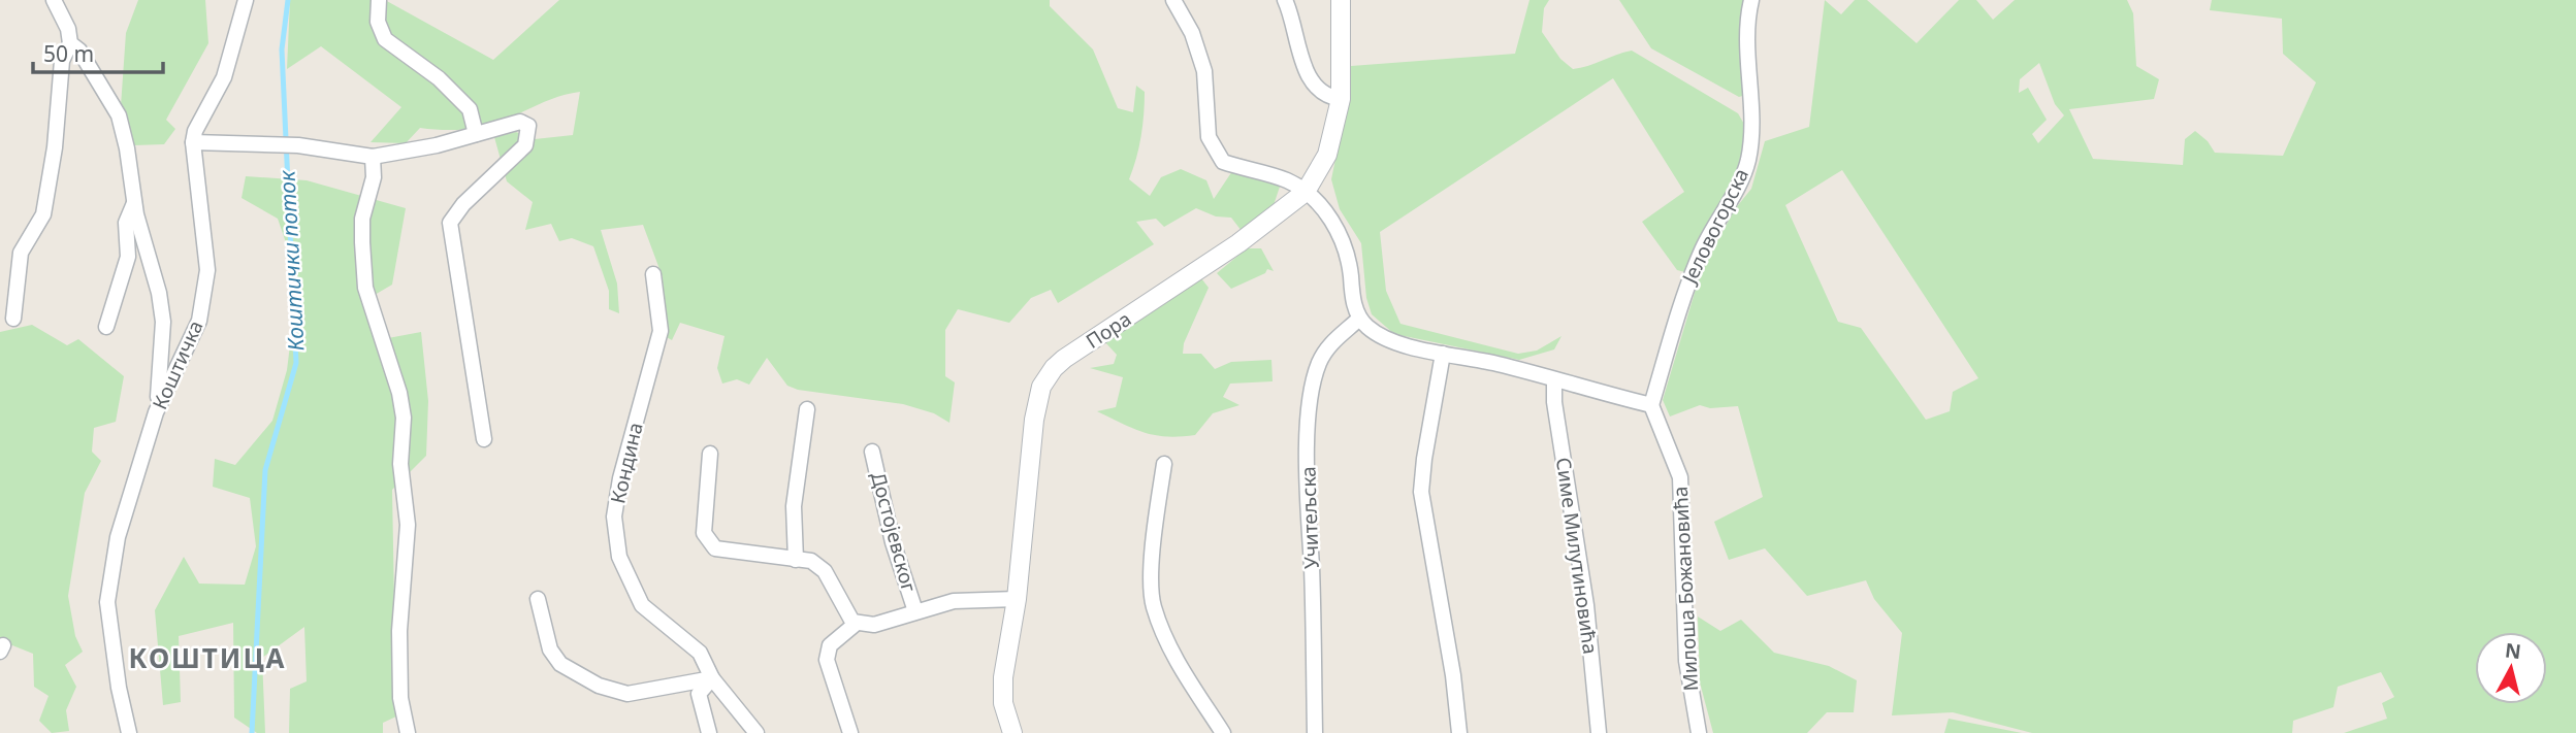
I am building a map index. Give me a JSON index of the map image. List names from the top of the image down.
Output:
{
  "streets": {
    "street": [
      "Јеловогорска",
      "Пора",
      "Коштичка",
      "Кондина",
      "Учитељска",
      "Достојевског",
      "Симе Милутиновића",
      "Милоша Божановића"
    ]
  },
  "crossings": [
    ["Јеловогорска", "Милоша Божановића"]
  ],
  "districts": ["КОШТИЦА"],
  "water": ["Коштички поток"],
  "scale_bar": "50 m",
  "north": "top"
}
